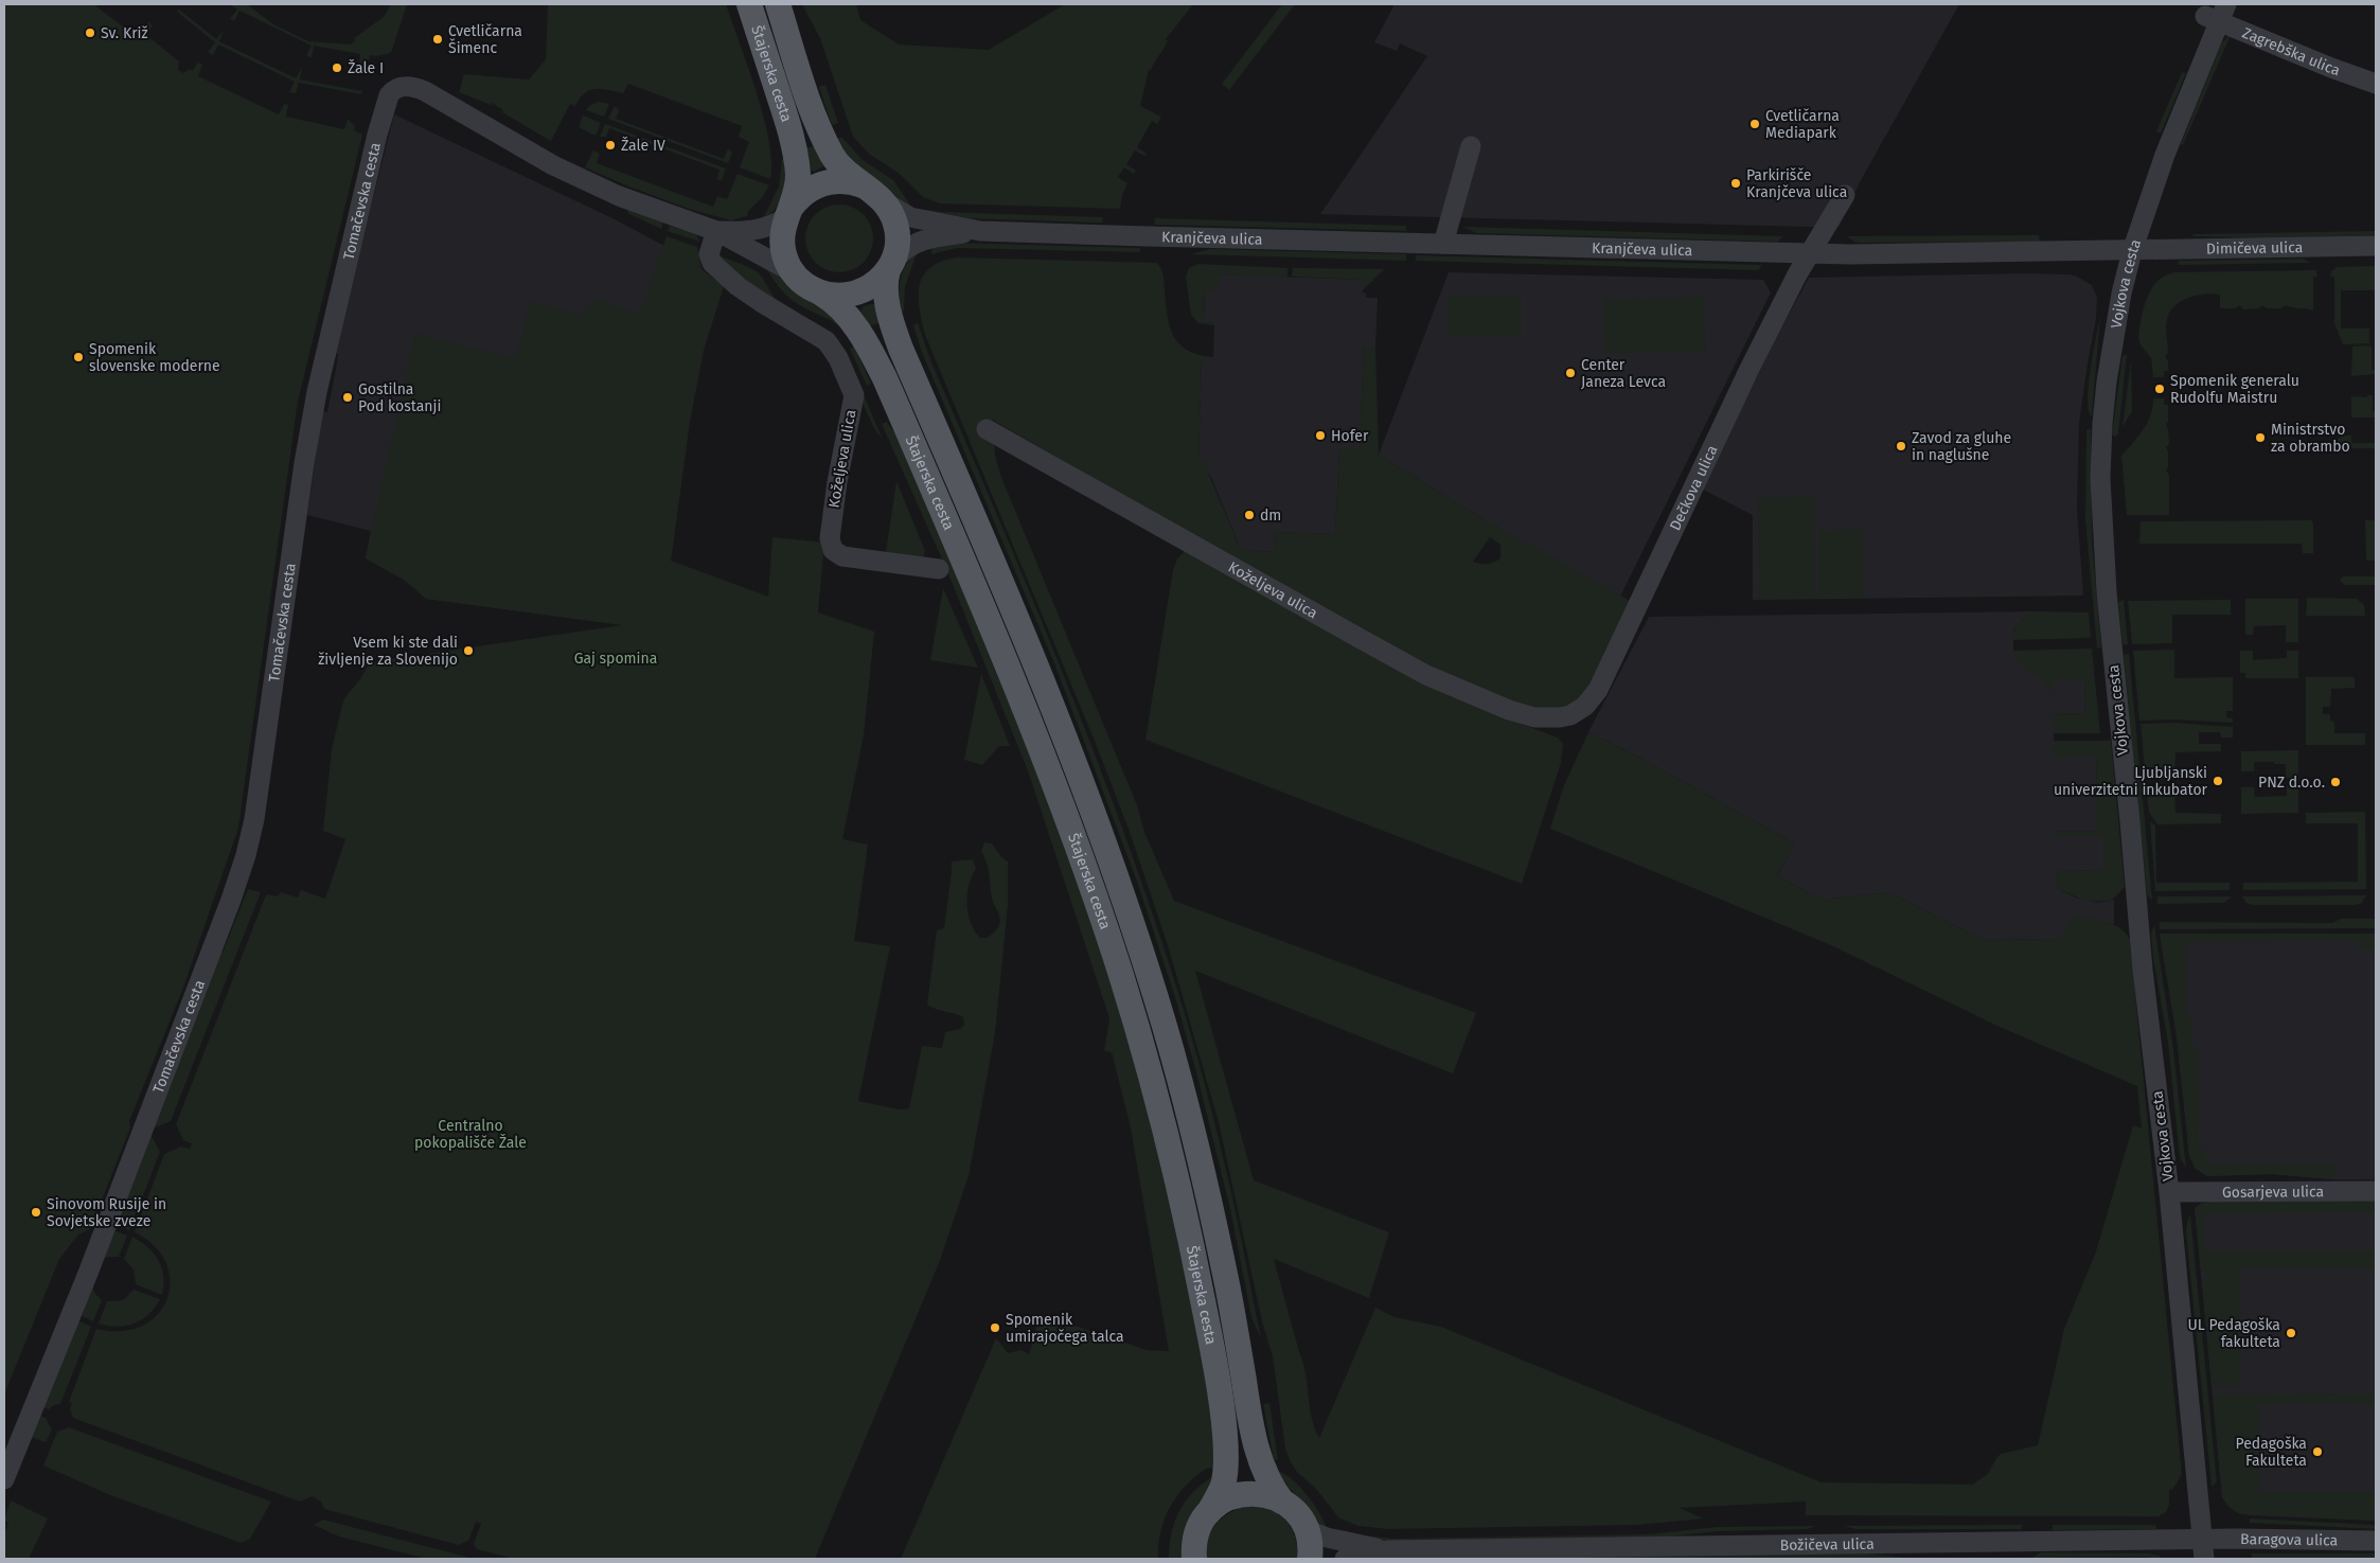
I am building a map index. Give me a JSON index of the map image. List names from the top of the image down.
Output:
{
  "streets": {
    "main road": ["Štajerska cesta"],
    "street": [
      "Zagrebška ulica",
      "Tomačevska cesta",
      "Kranjčeva ulica",
      "Dimičeva ulica",
      "Vojkova cesta",
      "Koželjeva ulica",
      "Dečkova ulica",
      "Gosarjeva ulica",
      "Baragova ulica",
      "Božičeva ulica"
    ]
  },
  "crossings": [
    ["Zagrebška ulica", "Vojkova cesta"],
    ["Štajerska cesta", "Tomačevska cesta"],
    ["Štajerska cesta", "Kranjčeva ulica"],
    ["Štajerska cesta", "Božičeva ulica"],
    ["Tomačevska cesta", "Kranjčeva ulica"],
    ["Tomačevska cesta", "Koželjeva ulica"],
    ["Kranjčeva ulica", "Dimičeva ulica"],
    ["Kranjčeva ulica", "Vojkova cesta"],
    ["Kranjčeva ulica", "Dečkova ulica"],
    ["Dimičeva ulica", "Vojkova cesta"],
    ["Vojkova cesta", "Gosarjeva ulica"],
    ["Vojkova cesta", "Baragova ulica"],
    ["Vojkova cesta", "Božičeva ulica"],
    ["Koželjeva ulica", "Dečkova ulica"],
    ["Baragova ulica", "Božičeva ulica"]
  ],
  "parks": ["Gaj spomina", "Centralno pokopališče Žale"],
  "places": [
    "Sv. Križ",
    "Cvetličarna Šimenc",
    "Žale I",
    "Cvetličarna Mediapark",
    "Žale IV",
    "Parkirišče Kranjčeva ulica",
    "Spomenik slovenske moderne",
    "Center Janeza Levca",
    "Spomenik generalu Rudolfu Maistru",
    "Gostilna Pod kostanji",
    "Hofer",
    "Ministrstvo za obrambo",
    "Zavod za gluhe in naglušne",
    "dm",
    "Vsem ki ste dali življenje za Slovenijo",
    "Ljubljanski univerzitetni inkubator",
    "PNZ d.o.o.",
    "Sinovom Rusije in Sovjetske zveze",
    "Spomenik umirajočega talca",
    "UL Pedagoška fakulteta",
    "Pedagoška Fakulteta"
  ]
}
